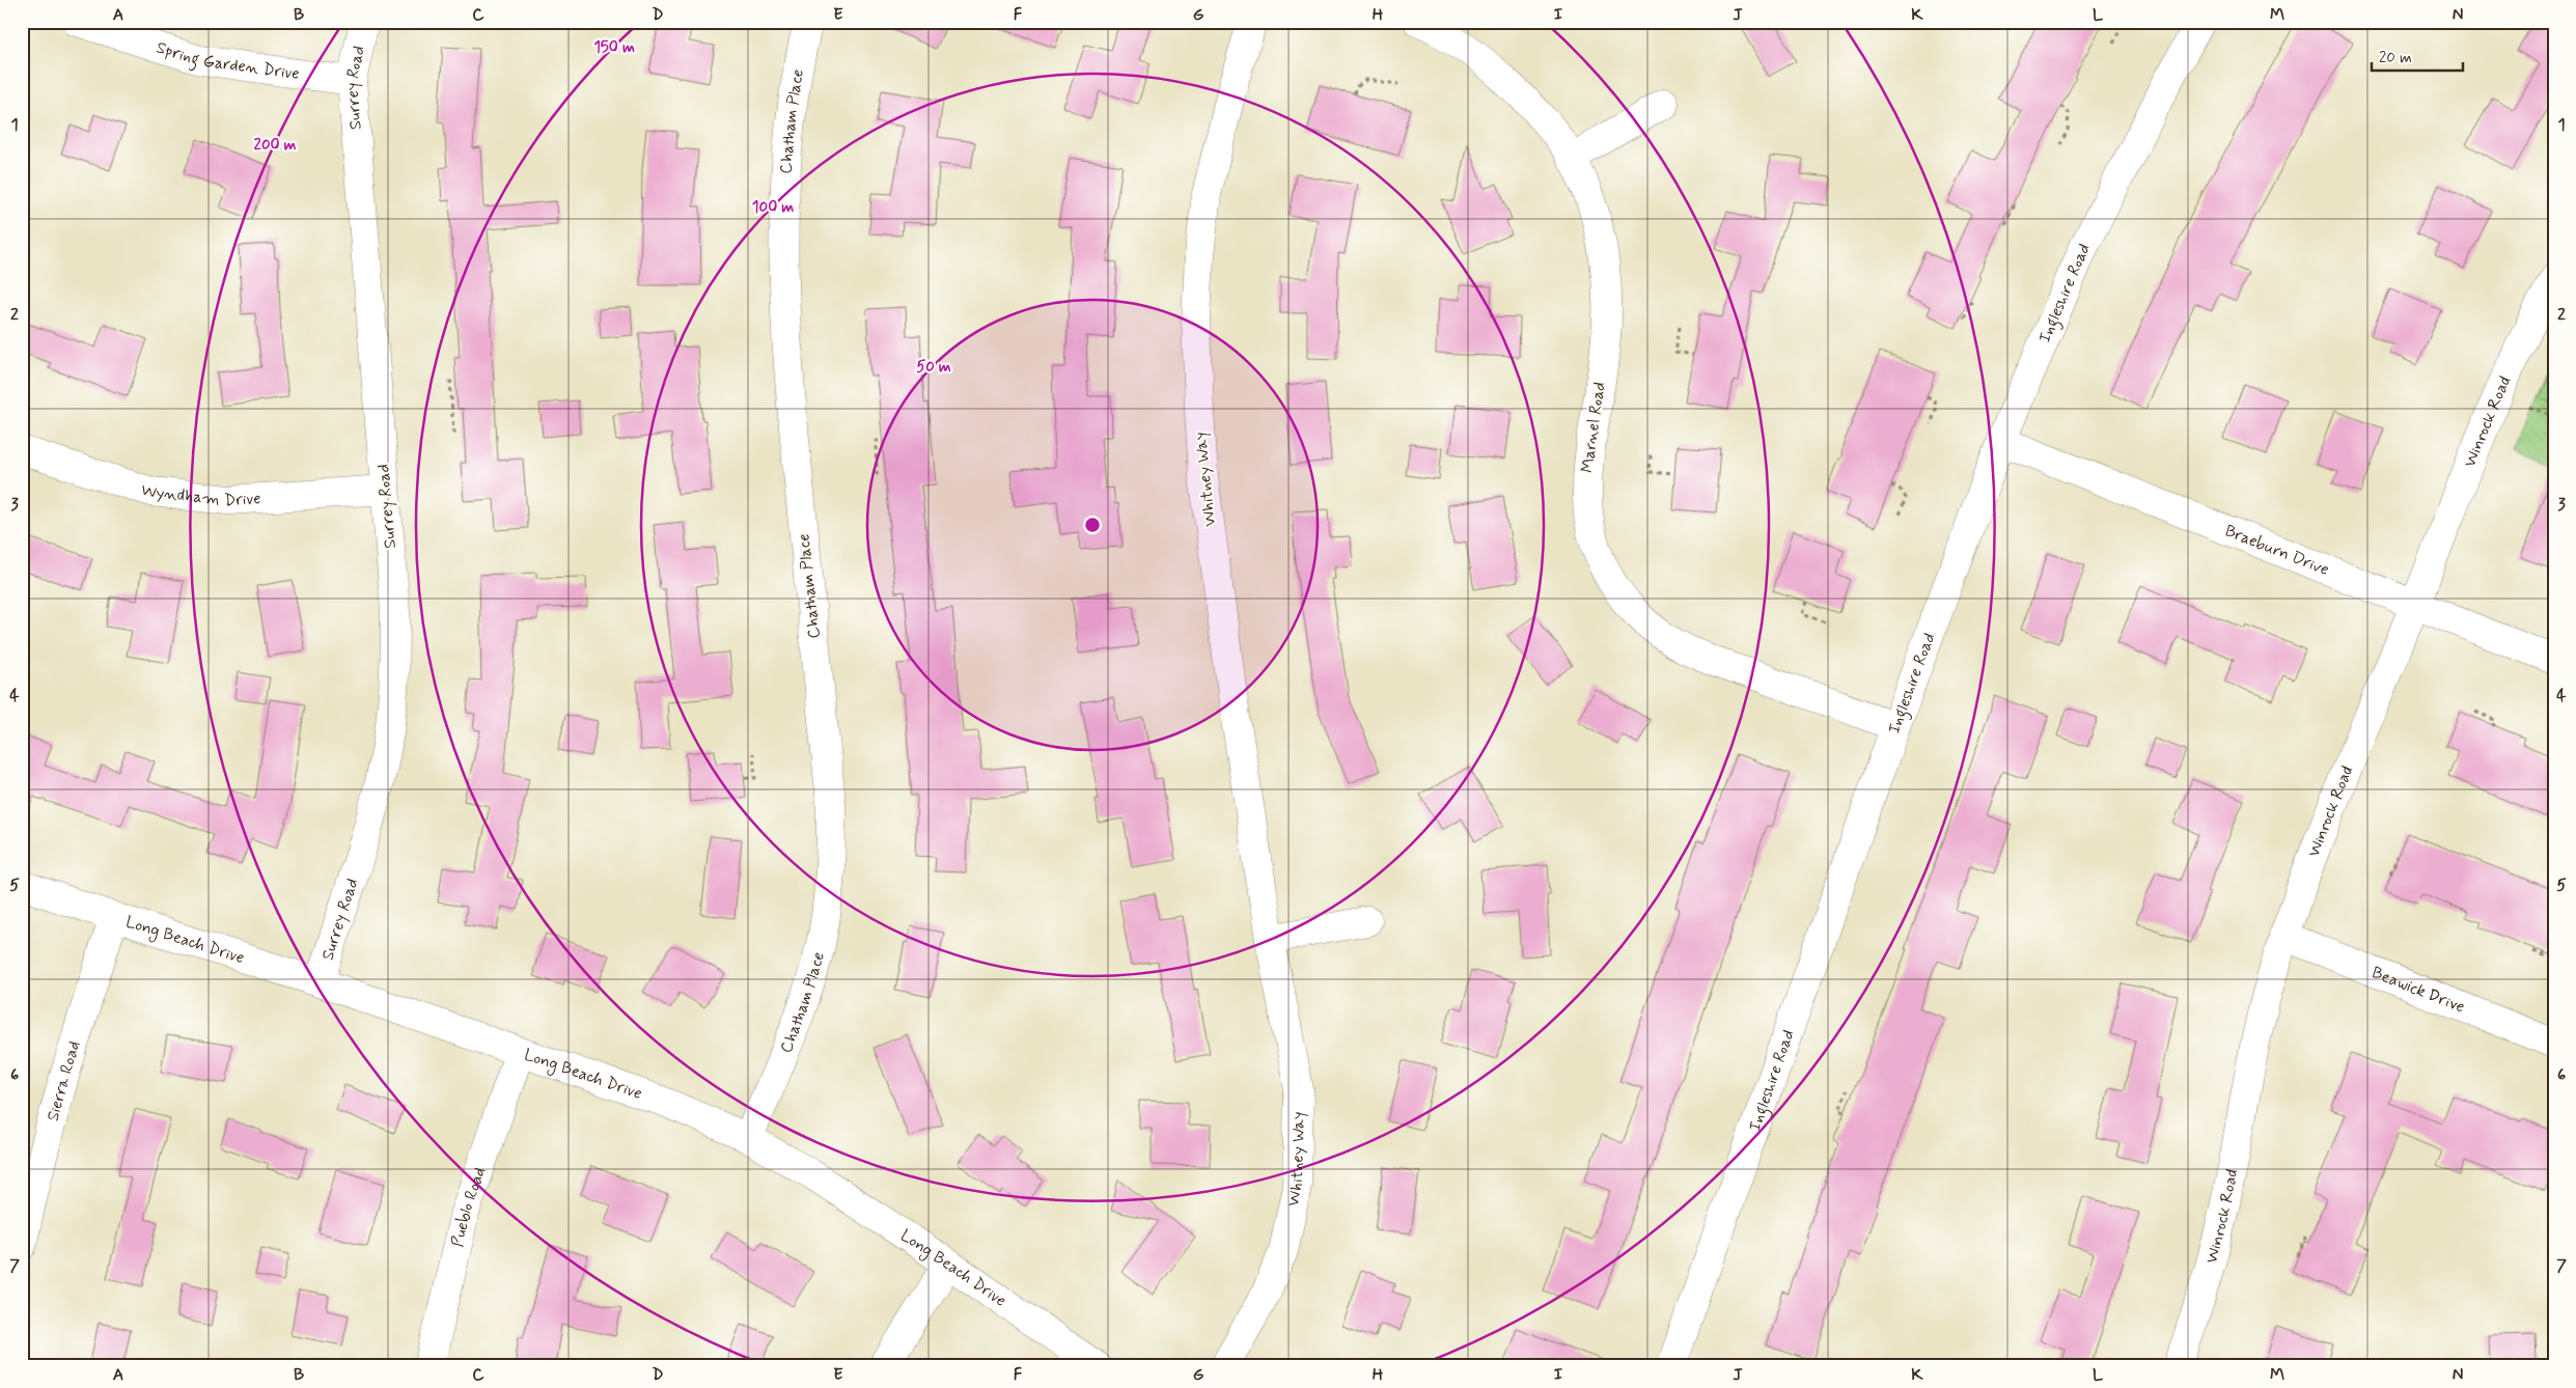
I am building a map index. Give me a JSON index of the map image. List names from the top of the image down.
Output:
{
  "streets": {
    "street": [
      "Spring Garden Drive",
      "Surrey Road",
      "Chatham Place",
      "Ingleshire Road",
      "Winrock Road",
      "Marnel Road",
      "Whitney Way",
      "Wyndham Drive",
      "Braeburn Drive",
      "Long Beach Drive",
      "Beawick Drive",
      "Sierra Road",
      "Pueblo Road"
    ]
  },
  "crossings": [
    ["Spring Garden Drive", "Surrey Road"],
    ["Surrey Road", "Wyndham Drive"],
    ["Surrey Road", "Long Beach Drive"],
    ["Chatham Place", "Long Beach Drive"],
    ["Ingleshire Road", "Marnel Road"],
    ["Ingleshire Road", "Braeburn Drive"],
    ["Winrock Road", "Braeburn Drive"],
    ["Winrock Road", "Beawick Drive"],
    ["Long Beach Drive", "Sierra Road"],
    ["Long Beach Drive", "Pueblo Road"]
  ],
  "scale_bar": "20 m",
  "grid": {
    "columns": [
      "A",
      "B",
      "C",
      "D",
      "E",
      "F",
      "G",
      "H",
      "I",
      "J",
      "K",
      "L",
      "M",
      "N"
    ],
    "rows": [
      "1",
      "2",
      "3",
      "4",
      "5",
      "6",
      "7"
    ]
  },
  "rings": [
    "150 m",
    "200 m",
    "100 m",
    "50 m"
  ]
}
